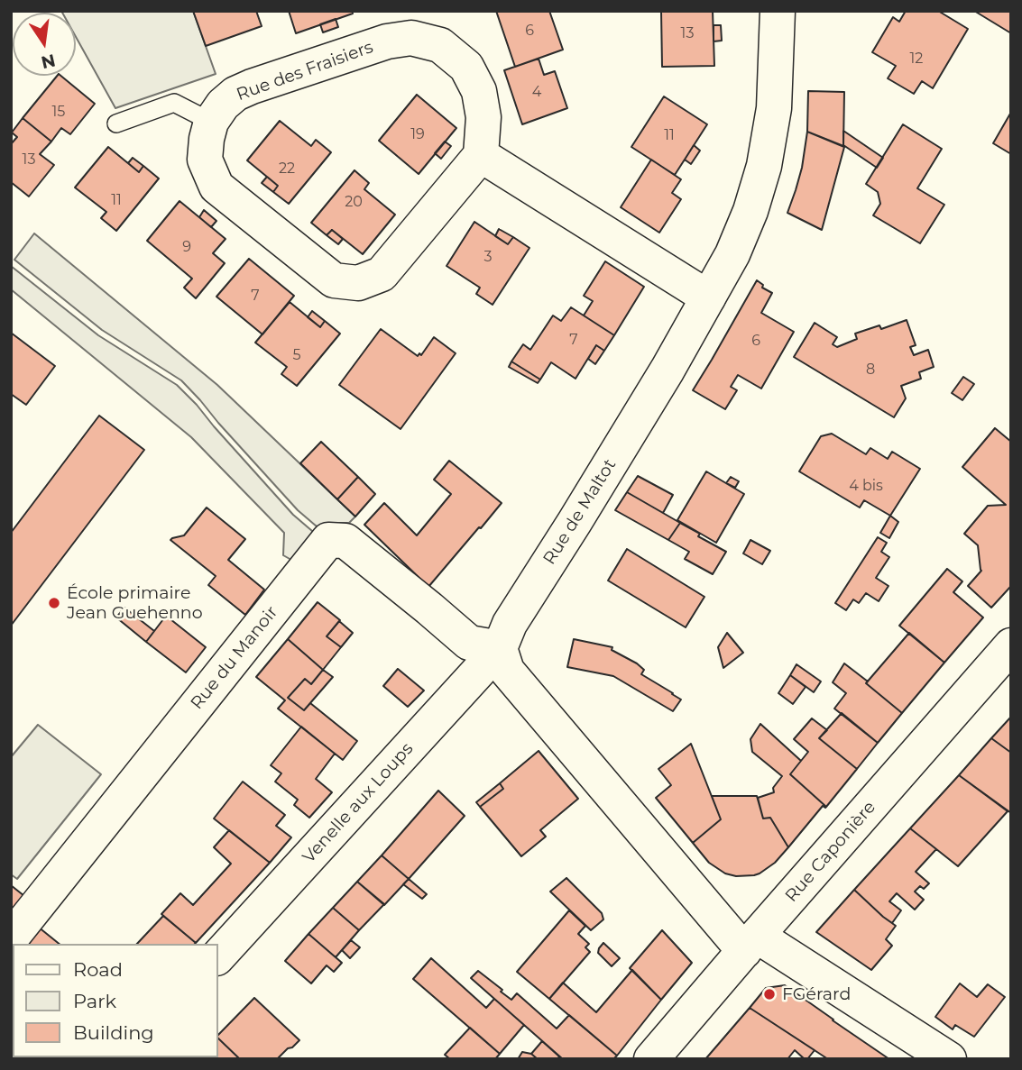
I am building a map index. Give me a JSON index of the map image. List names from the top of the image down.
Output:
{
  "streets": {
    "street": [
      "Rue des Fraisiers",
      "Rue de Maltot",
      "Rue du Manoir",
      "Venelle aux Loups",
      "Rue Caponière"
    ]
  },
  "crossings": [
    ["Rue de Maltot", "Rue du Manoir"],
    ["Rue de Maltot", "Venelle aux Loups"],
    ["Rue du Manoir", "Venelle aux Loups"]
  ],
  "places": ["École primaire Jean Guehenno", "FGérard"],
  "house_numbers": [
    "6",
    "13",
    "12",
    "4",
    "15",
    "19",
    "11",
    "13",
    "22",
    "11",
    "20",
    "9",
    "3",
    "7",
    "7",
    "6",
    "5",
    "8",
    "4 bis"
  ],
  "legend": ["Road", "Park", "Building"],
  "north": "bottom"
}
